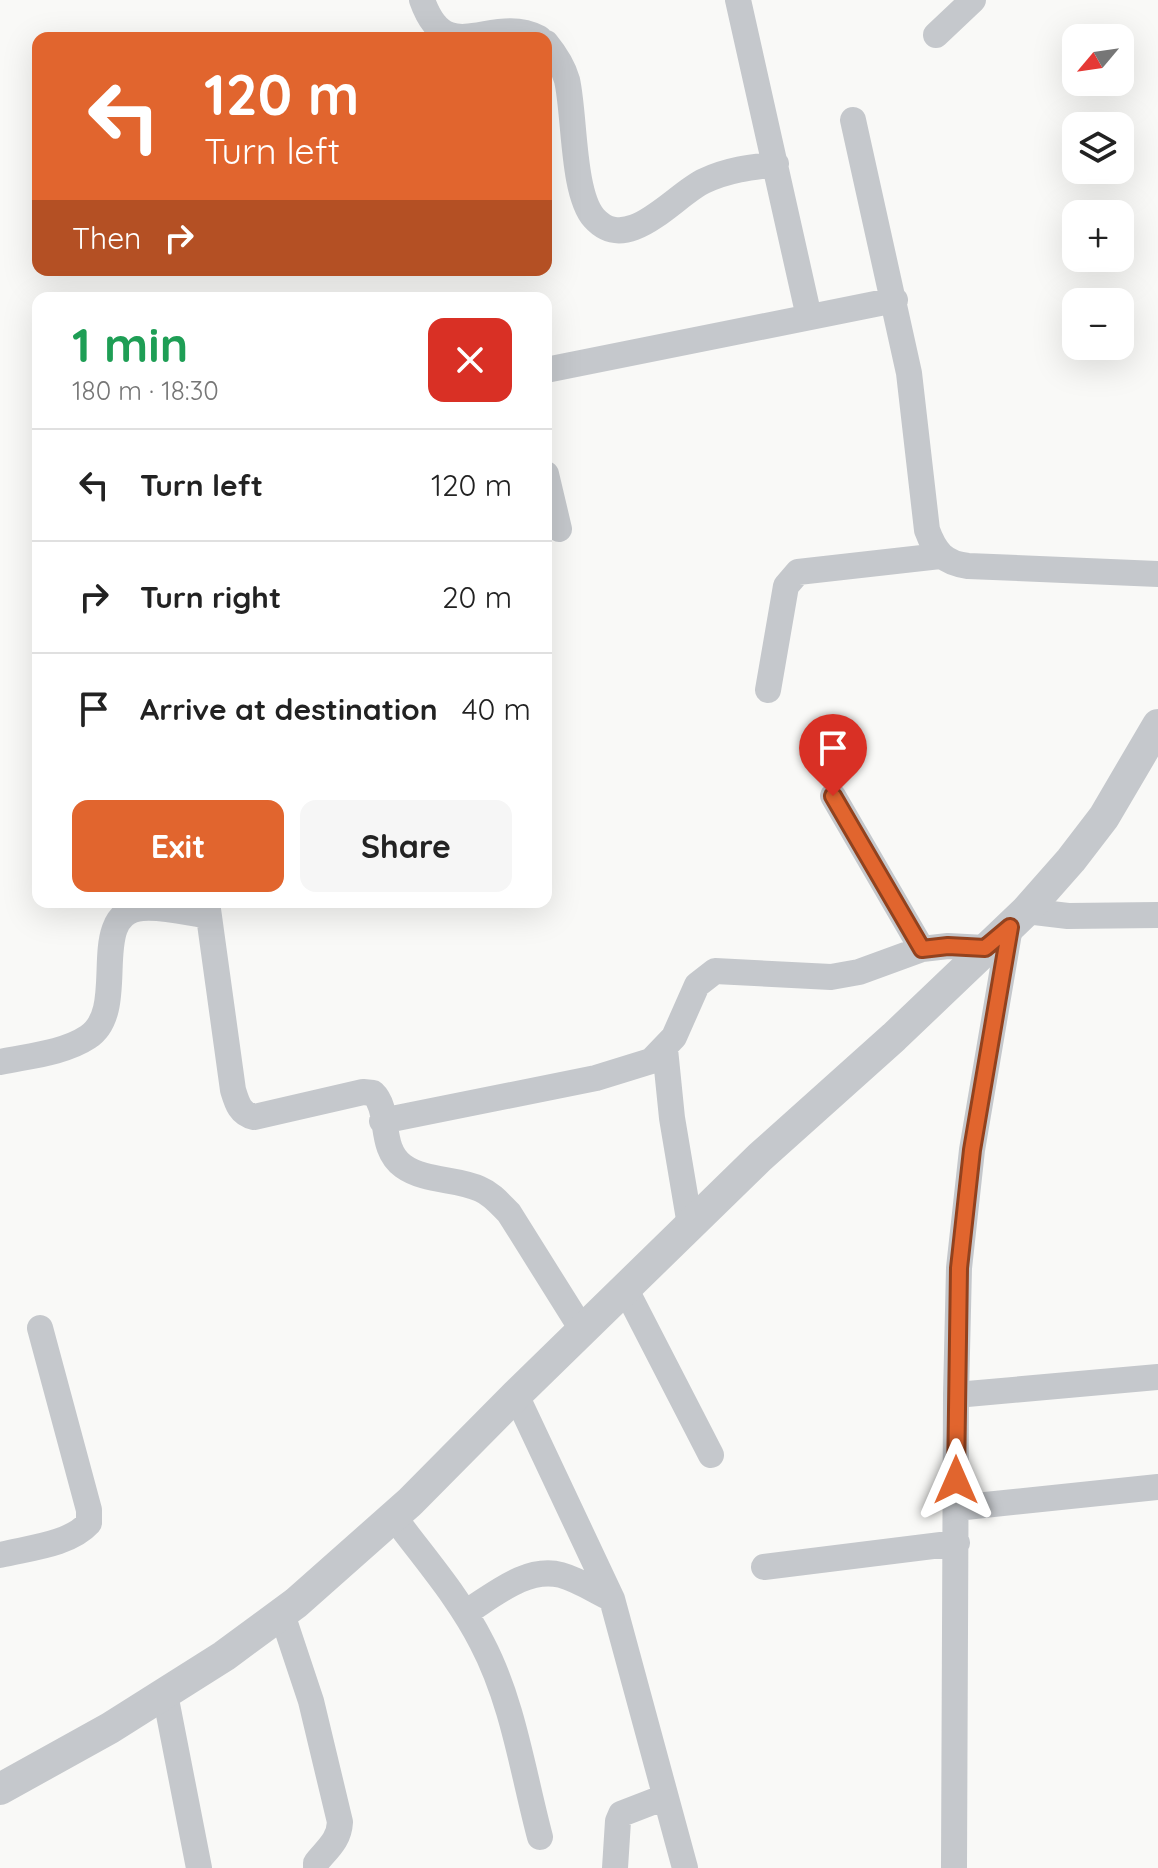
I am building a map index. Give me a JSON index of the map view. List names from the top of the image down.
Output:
{
  "north": "bottom left",
  "page": {
    "map_buttons": ["+", "−"],
    "turn": ["120 m", "Turn left"],
    "then": "Then",
    "heading": ["1 min", "180 m · 18:30"],
    "list": [
      {
        "name": "Turn left",
        "value": "120 m"
      },
      {
        "name": "Turn right",
        "value": "20 m"
      },
      {
        "name": "Arrive at destination",
        "value": "40 m"
      }
    ],
    "buttons": ["Exit", "Share"]
  }
}
